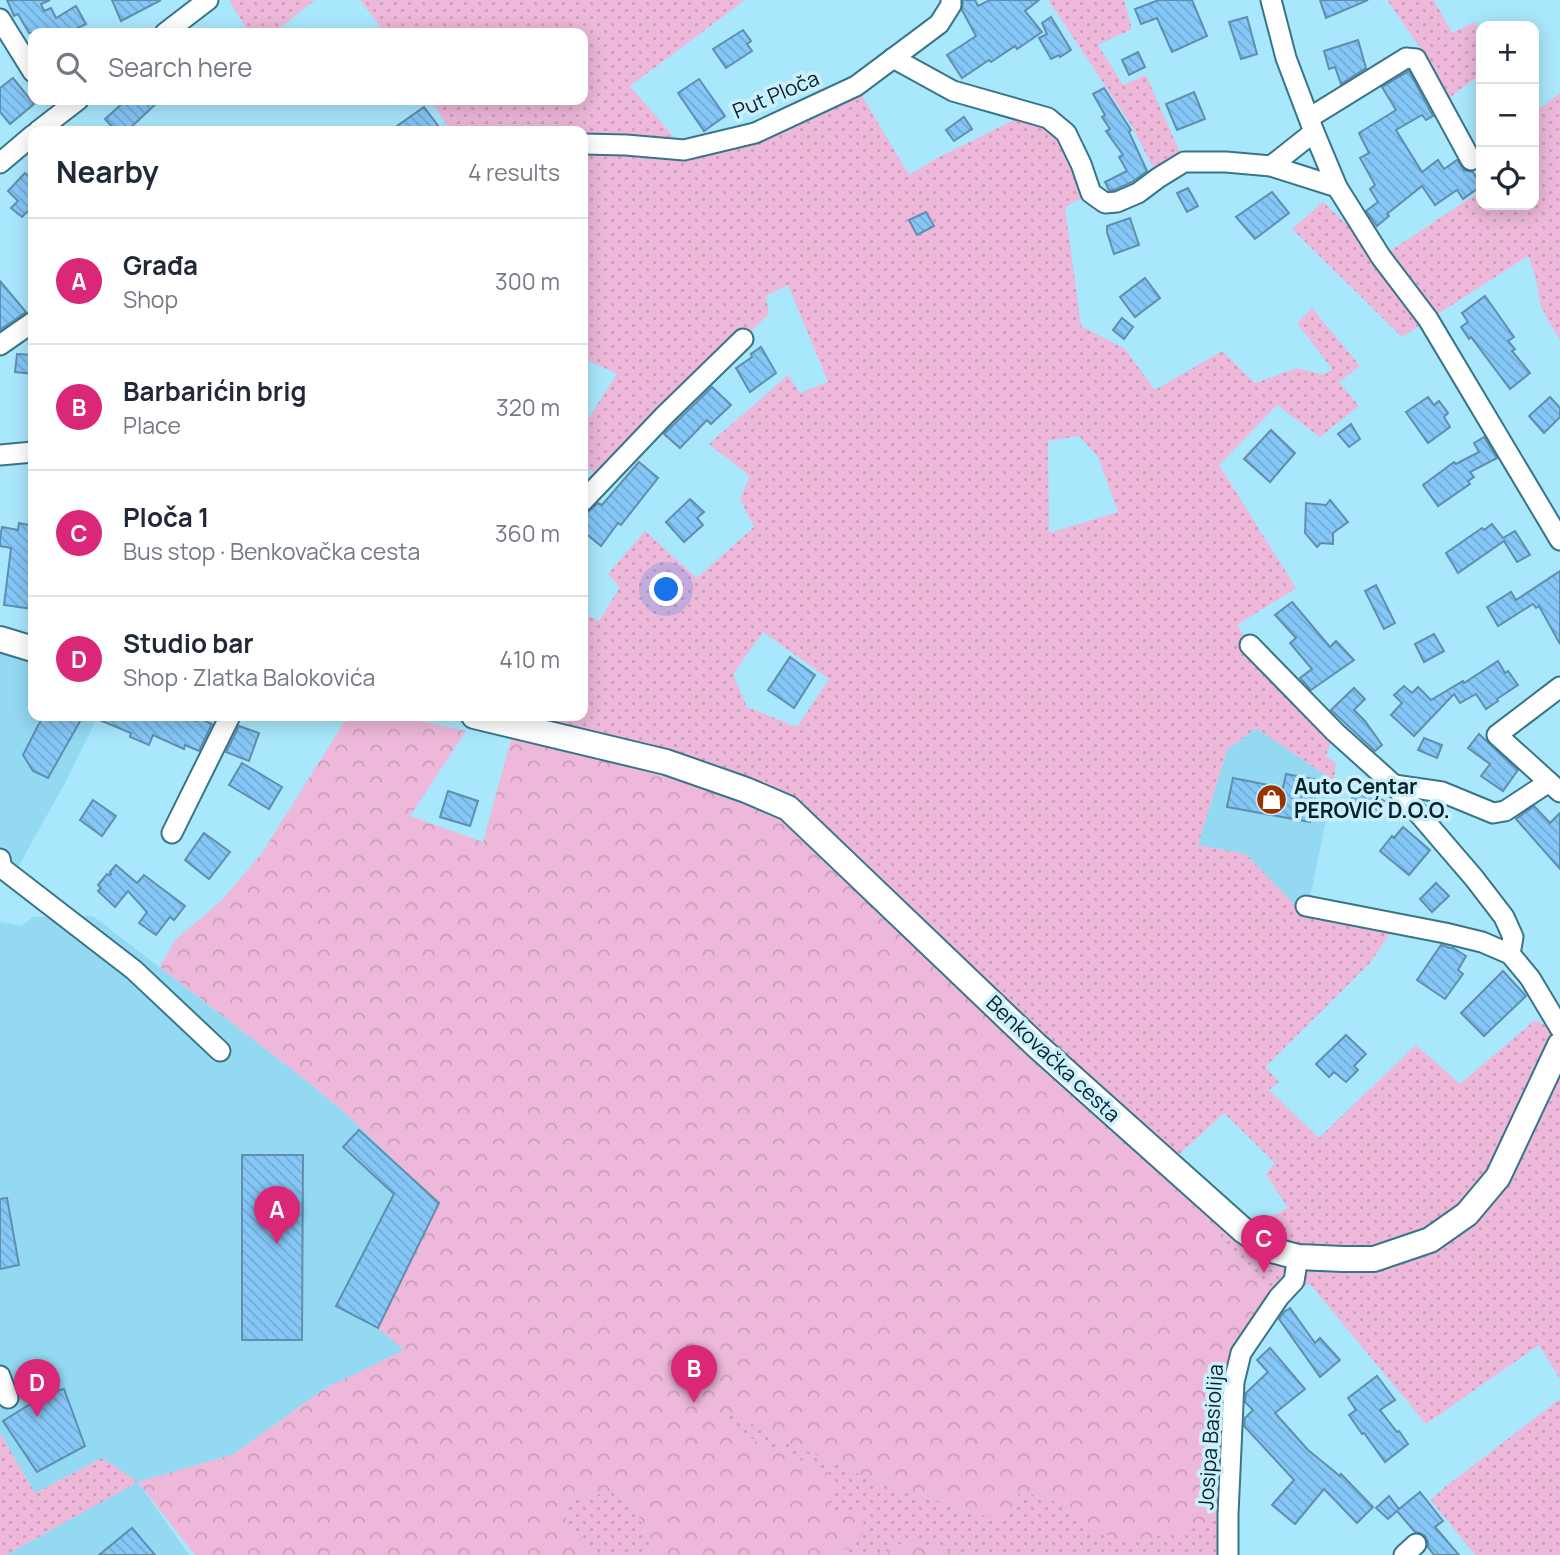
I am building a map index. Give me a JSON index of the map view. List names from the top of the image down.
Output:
{
  "streets": {
    "main road": ["Benkovačka cesta"],
    "street": ["Put Ploča", "Josipa Basiolija"]
  },
  "crossings": [
    ["Benkovačka cesta", "Josipa Basiolija"]
  ],
  "places": {
    "shop": ["Auto Centar PEROVIĆ D.O.O."]
  },
  "page": {
    "map_buttons": ["+", "−"],
    "search": "Search here",
    "heading": ["Nearby", "4 results"],
    "list": [
      {
        "mark": "A",
        "name": "Građa",
        "note": "Shop",
        "value": "300 m"
      },
      {
        "mark": "B",
        "name": "Barbarićin brig",
        "note": "Place",
        "value": "320 m"
      },
      {
        "mark": "C",
        "name": "Ploča 1",
        "note": "Bus stop · Benkovačka cesta",
        "value": "360 m"
      },
      {
        "mark": "D",
        "name": "Studio bar",
        "note": "Shop · Zlatka Balokovića",
        "value": "410 m"
      }
    ],
    "pins": [
      "A",
      "C",
      "B",
      "D"
    ]
  }
}
